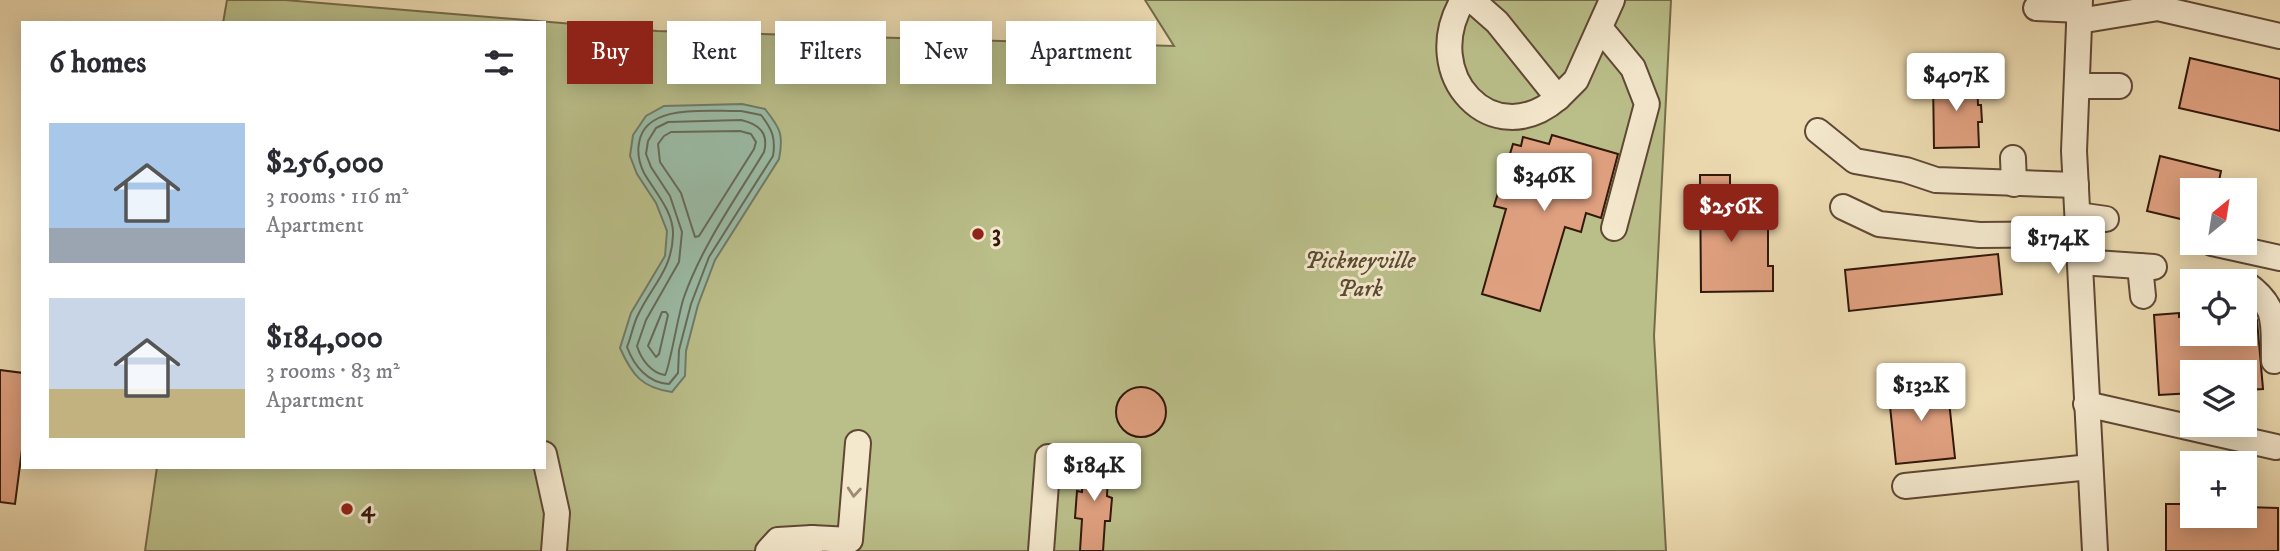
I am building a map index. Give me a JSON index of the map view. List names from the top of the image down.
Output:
{
  "parks": ["Pickneyville Park"],
  "places": ["3", "4"],
  "north": "top right",
  "page": {
    "chip": [
      "Buy",
      "Rent",
      "Filters",
      "New",
      "Apartment"
    ],
    "heading": "6 homes",
    "price": [
      "$407K",
      "$346K",
      "$256K",
      "$174K",
      "$132K",
      "$184K"
    ],
    "list": [
      {
        "name": "$256,000",
        "note": "3 rooms · 116 m² · Apartment"
      },
      {
        "name": "$184,000",
        "note": "3 rooms · 83 m² · Apartment"
      }
    ],
    "map_buttons": "+"
  }
}
